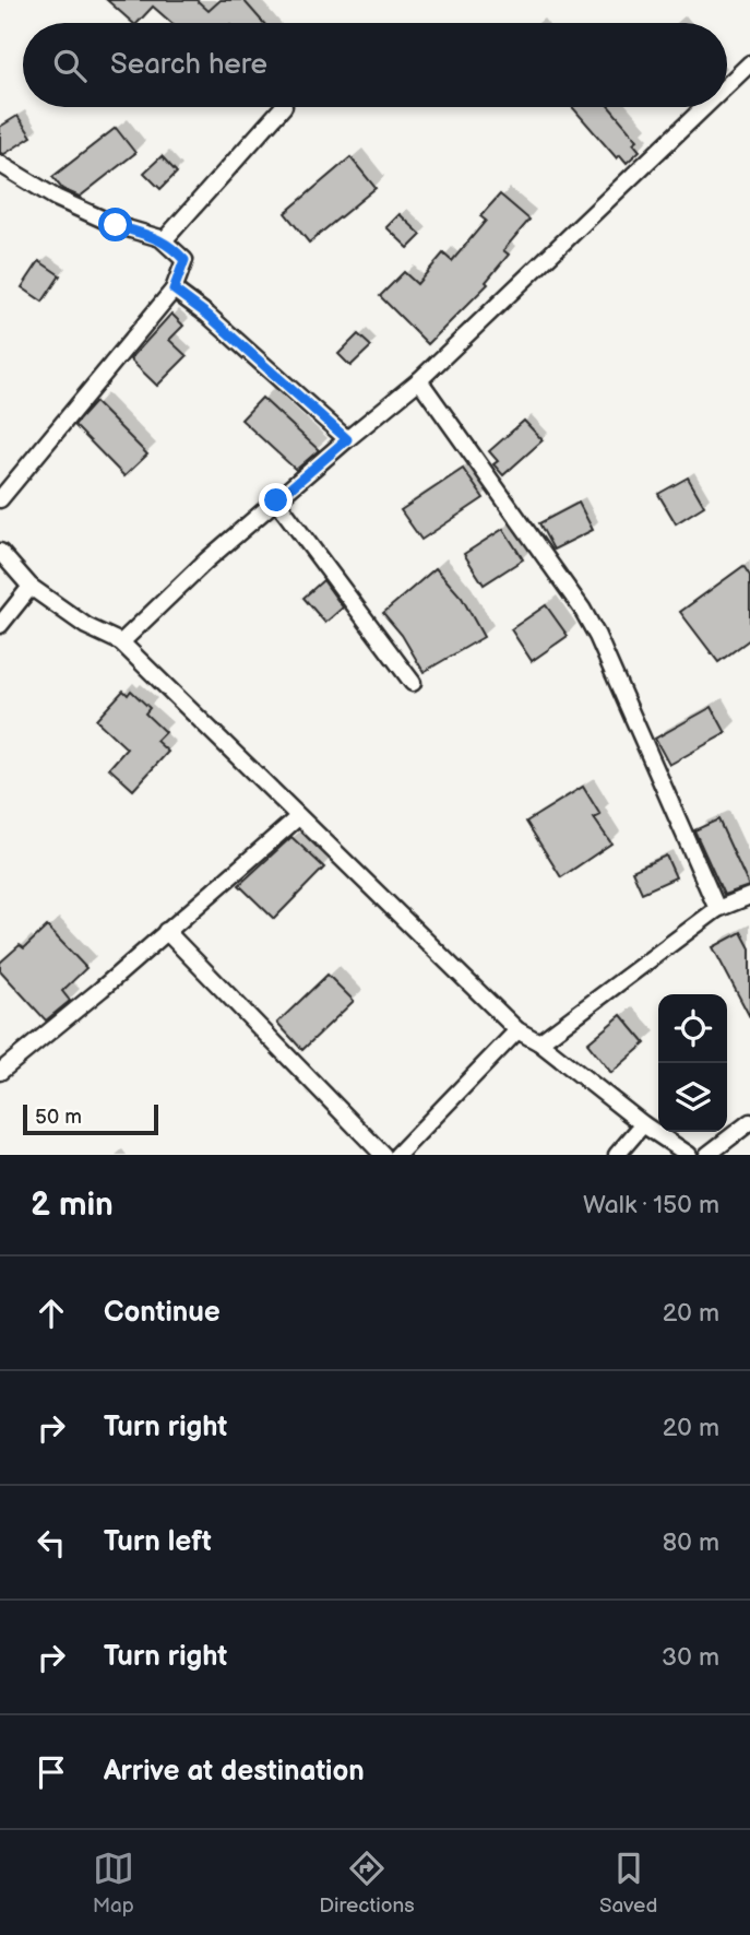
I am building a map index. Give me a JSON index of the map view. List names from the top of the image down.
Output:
{
  "scale_bar": "50 m",
  "page": {
    "search": "Search here",
    "scale": "50 m",
    "heading": ["2 min", "Walk · 150 m"],
    "list": [
      ["Continue", "20 m"],
      ["Turn right", "20 m"],
      ["Turn left", "80 m"],
      ["Turn right", "30 m"],
      "Arrive at destination"
    ],
    "nav": ["Map", "Directions", "Saved"]
  }
}
